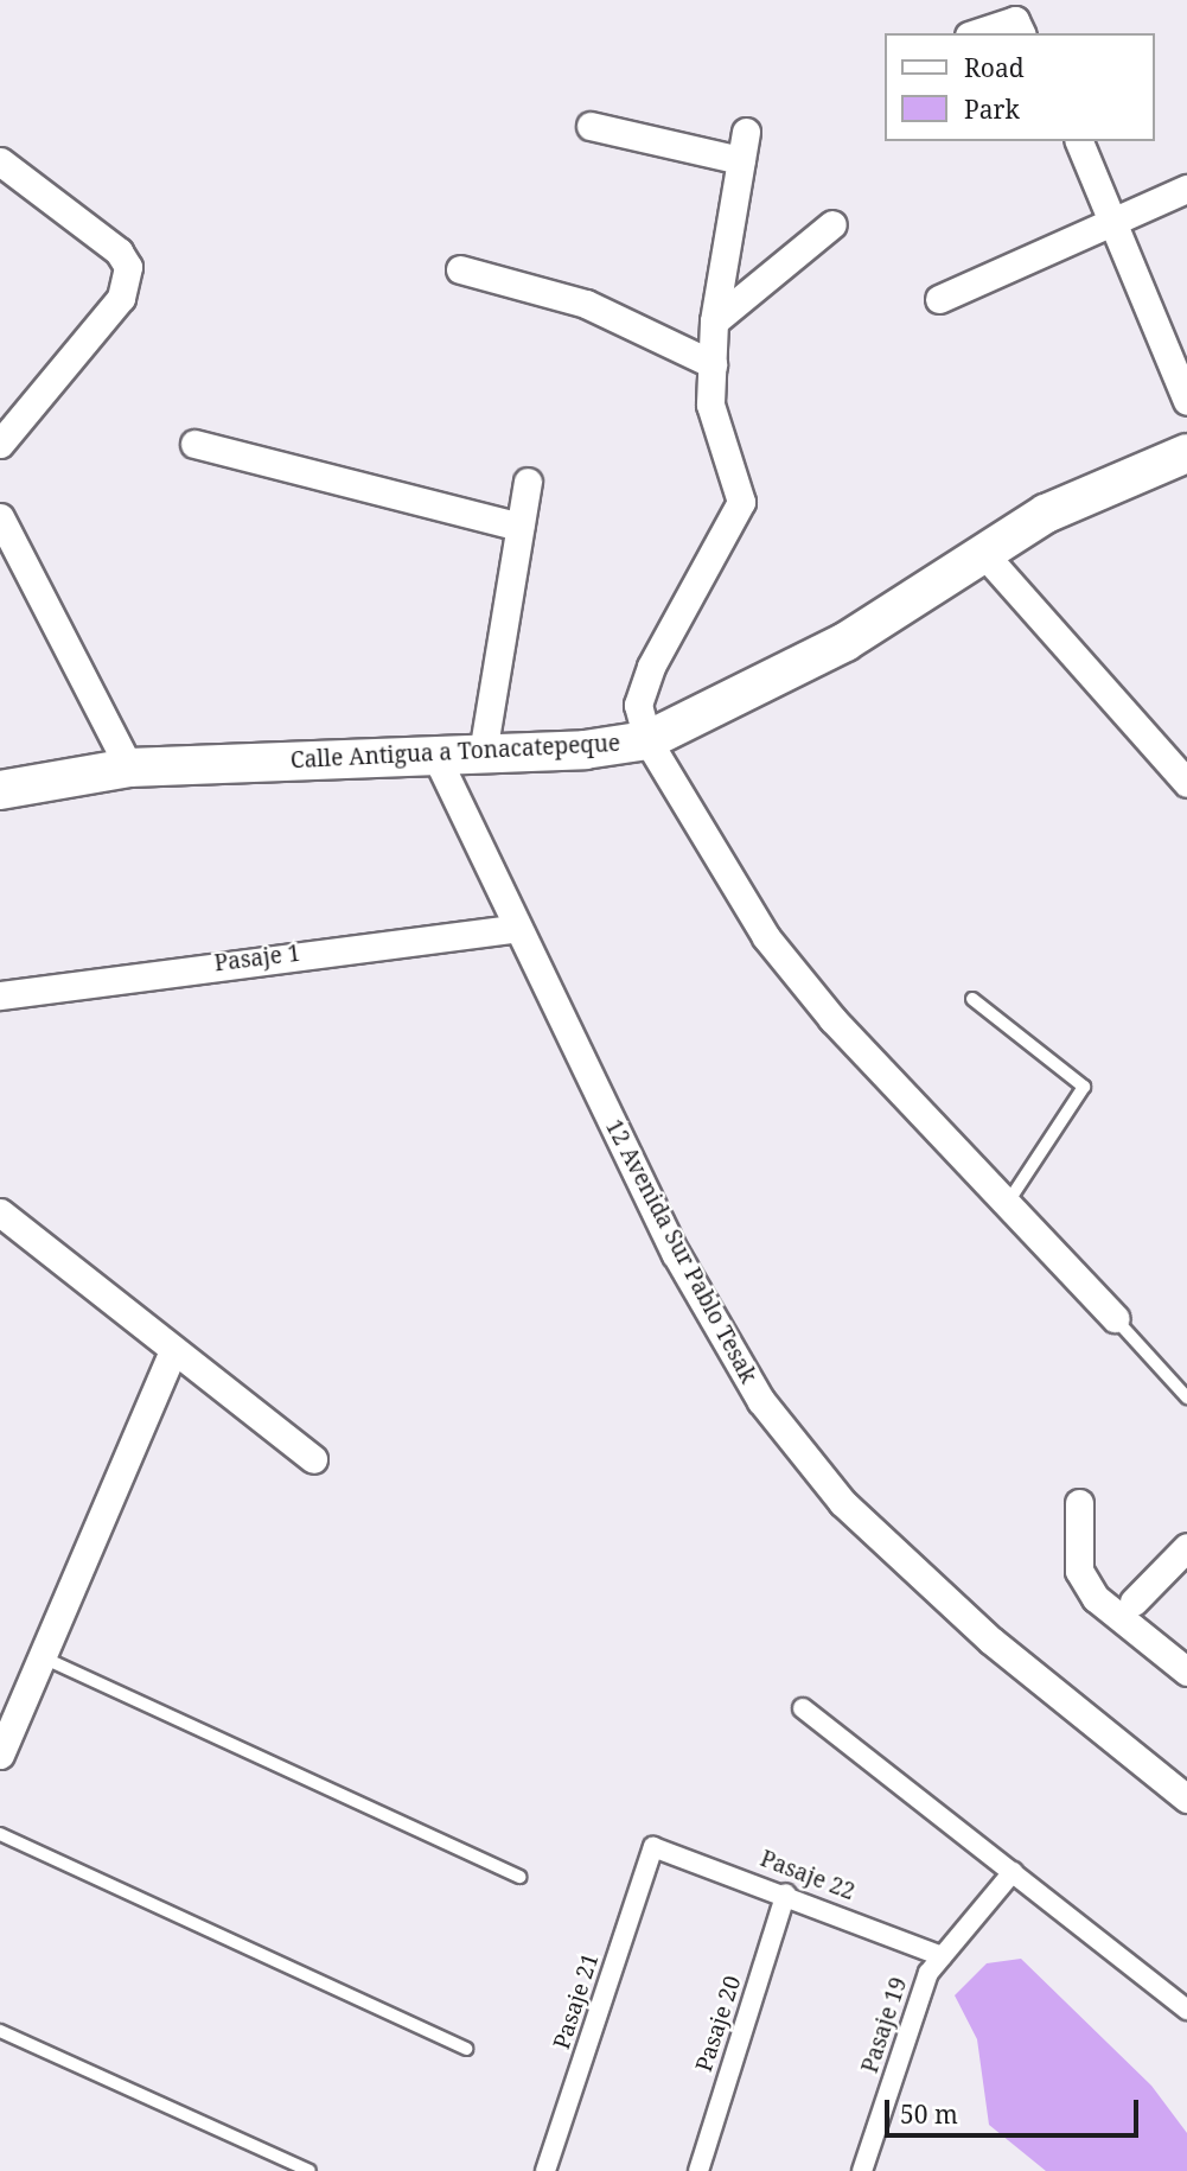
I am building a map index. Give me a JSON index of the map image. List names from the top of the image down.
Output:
{
  "streets": {
    "main road": ["Calle Antigua a Tonacatepeque"],
    "street": [
      "Pasaje 1",
      "12 Avenida Sur Pablo Tesak",
      "Pasaje 22",
      "Pasaje 21",
      "Pasaje 20",
      "Pasaje 19"
    ]
  },
  "crossings": [
    ["Calle Antigua a Tonacatepeque", "12 Avenida Sur Pablo Tesak"],
    ["Pasaje 1", "12 Avenida Sur Pablo Tesak"],
    ["Pasaje 22", "Pasaje 21"],
    ["Pasaje 22", "Pasaje 20"],
    ["Pasaje 22", "Pasaje 19"]
  ],
  "legend": ["Road", "Park"],
  "scale_bar": "50 m"
}
